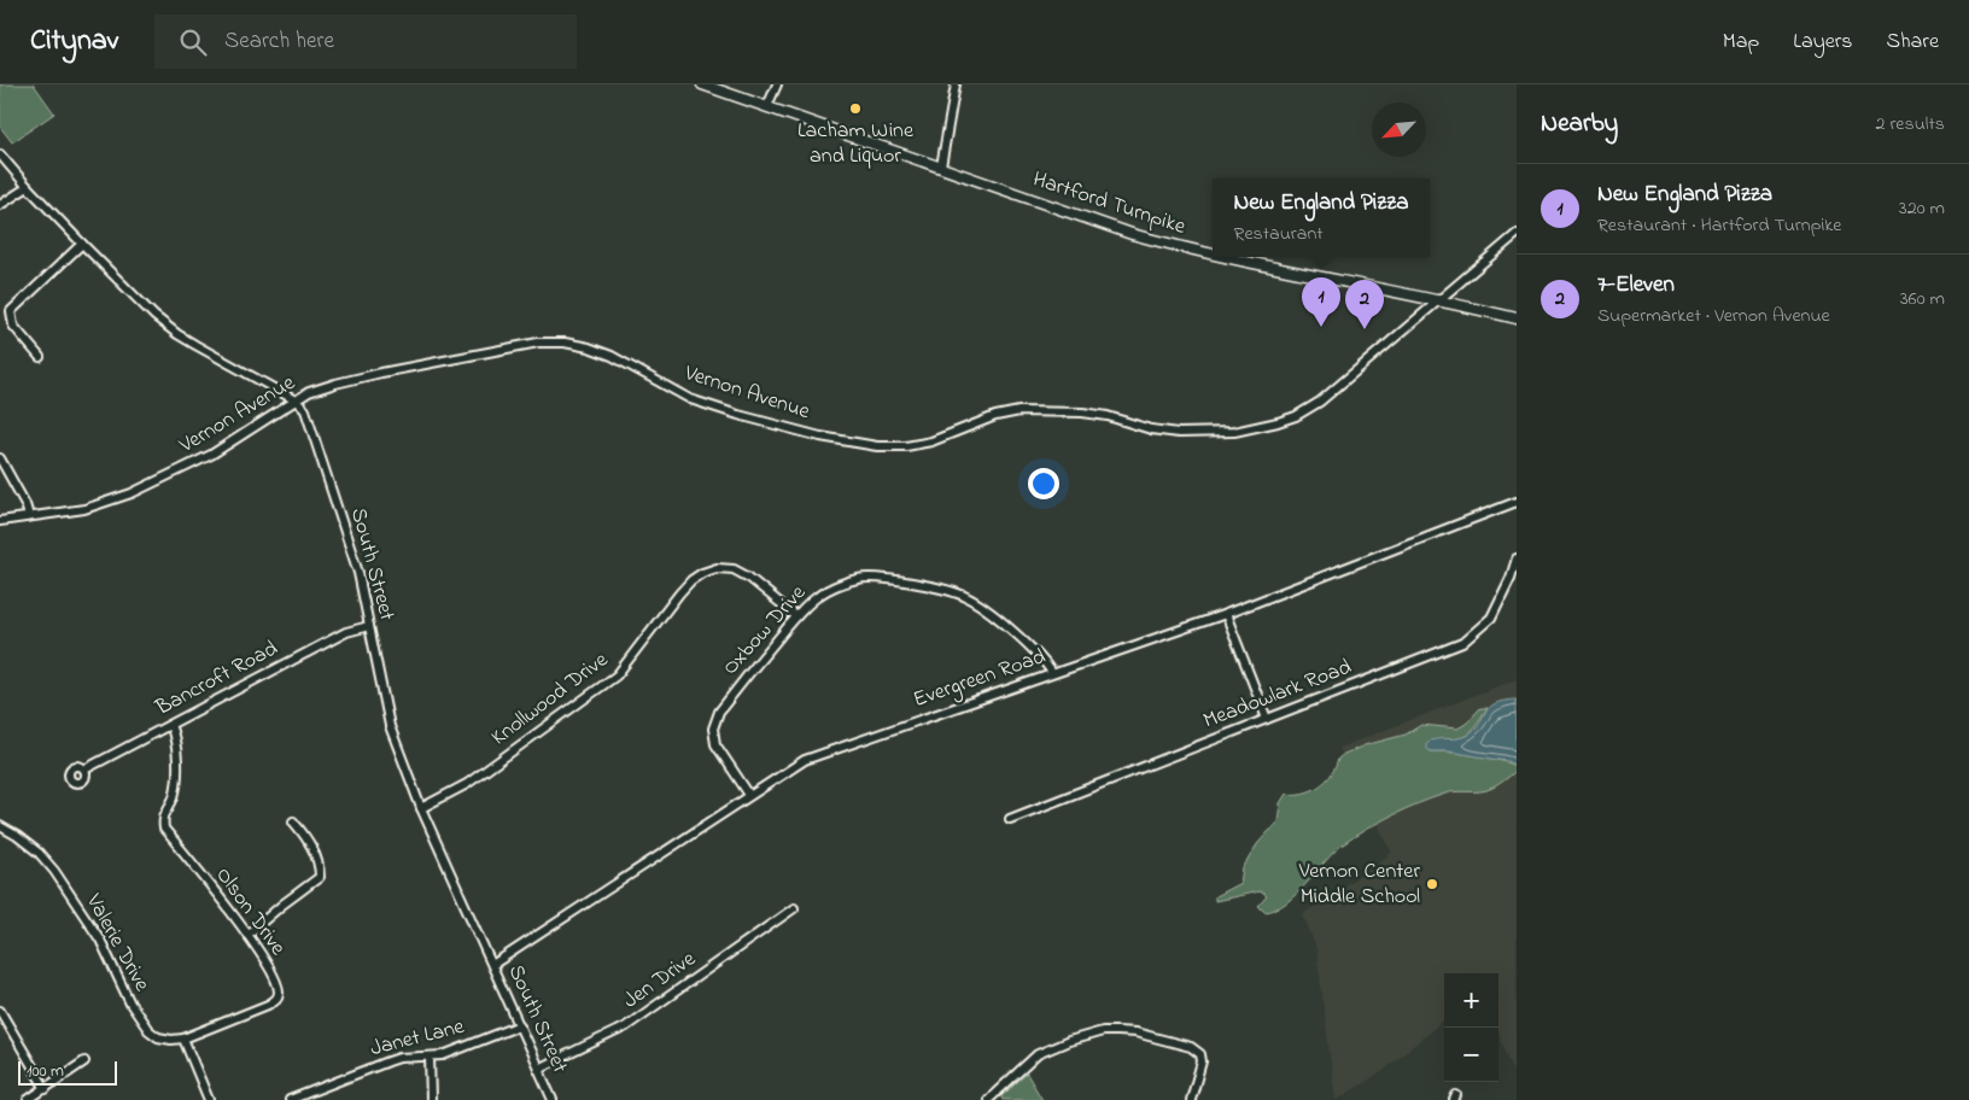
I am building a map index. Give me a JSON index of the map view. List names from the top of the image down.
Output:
{
  "streets": {
    "main road": ["Hartford Turnpike"],
    "street": [
      "Vernon Avenue",
      "South Street",
      "Oxbow Drive",
      "Bancroft Road",
      "Evergreen Road",
      "Meadowlark Road",
      "Knollwood Drive",
      "Olson Drive",
      "Valerie Drive",
      "Jen Drive",
      "Janet Lane"
    ]
  },
  "crossings": [
    ["Hartford Turnpike", "Vernon Avenue"],
    ["Vernon Avenue", "South Street"],
    ["South Street", "Bancroft Road"],
    ["South Street", "Evergreen Road"],
    ["South Street", "Knollwood Drive"],
    ["South Street", "Jen Drive"],
    ["South Street", "Janet Lane"],
    ["Oxbow Drive", "Evergreen Road"],
    ["Oxbow Drive", "Knollwood Drive"],
    ["Bancroft Road", "Olson Drive"],
    ["Olson Drive", "Valerie Drive"]
  ],
  "places": ["Lacham Wine and Liquor", "Vernon Center Middle School"],
  "scale_bar": "100 m",
  "north": "bottom left",
  "page": {
    "header": "Citynav",
    "search": "Search here",
    "nav": ["Map", "Layers", "Share"],
    "heading": ["Nearby", "2 results"],
    "list": [
      {
        "mark": "1",
        "name": "New England Pizza",
        "note": "Restaurant · Hartford Turnpike",
        "value": "320 m"
      },
      {
        "mark": "2",
        "name": "7-Eleven",
        "note": "Supermarket · Vernon Avenue",
        "value": "360 m"
      }
    ],
    "popup": ["New England Pizza", "Restaurant"],
    "pins": ["1", "2"],
    "map_buttons": ["+", "−"],
    "scale": "100 m"
  }
}
